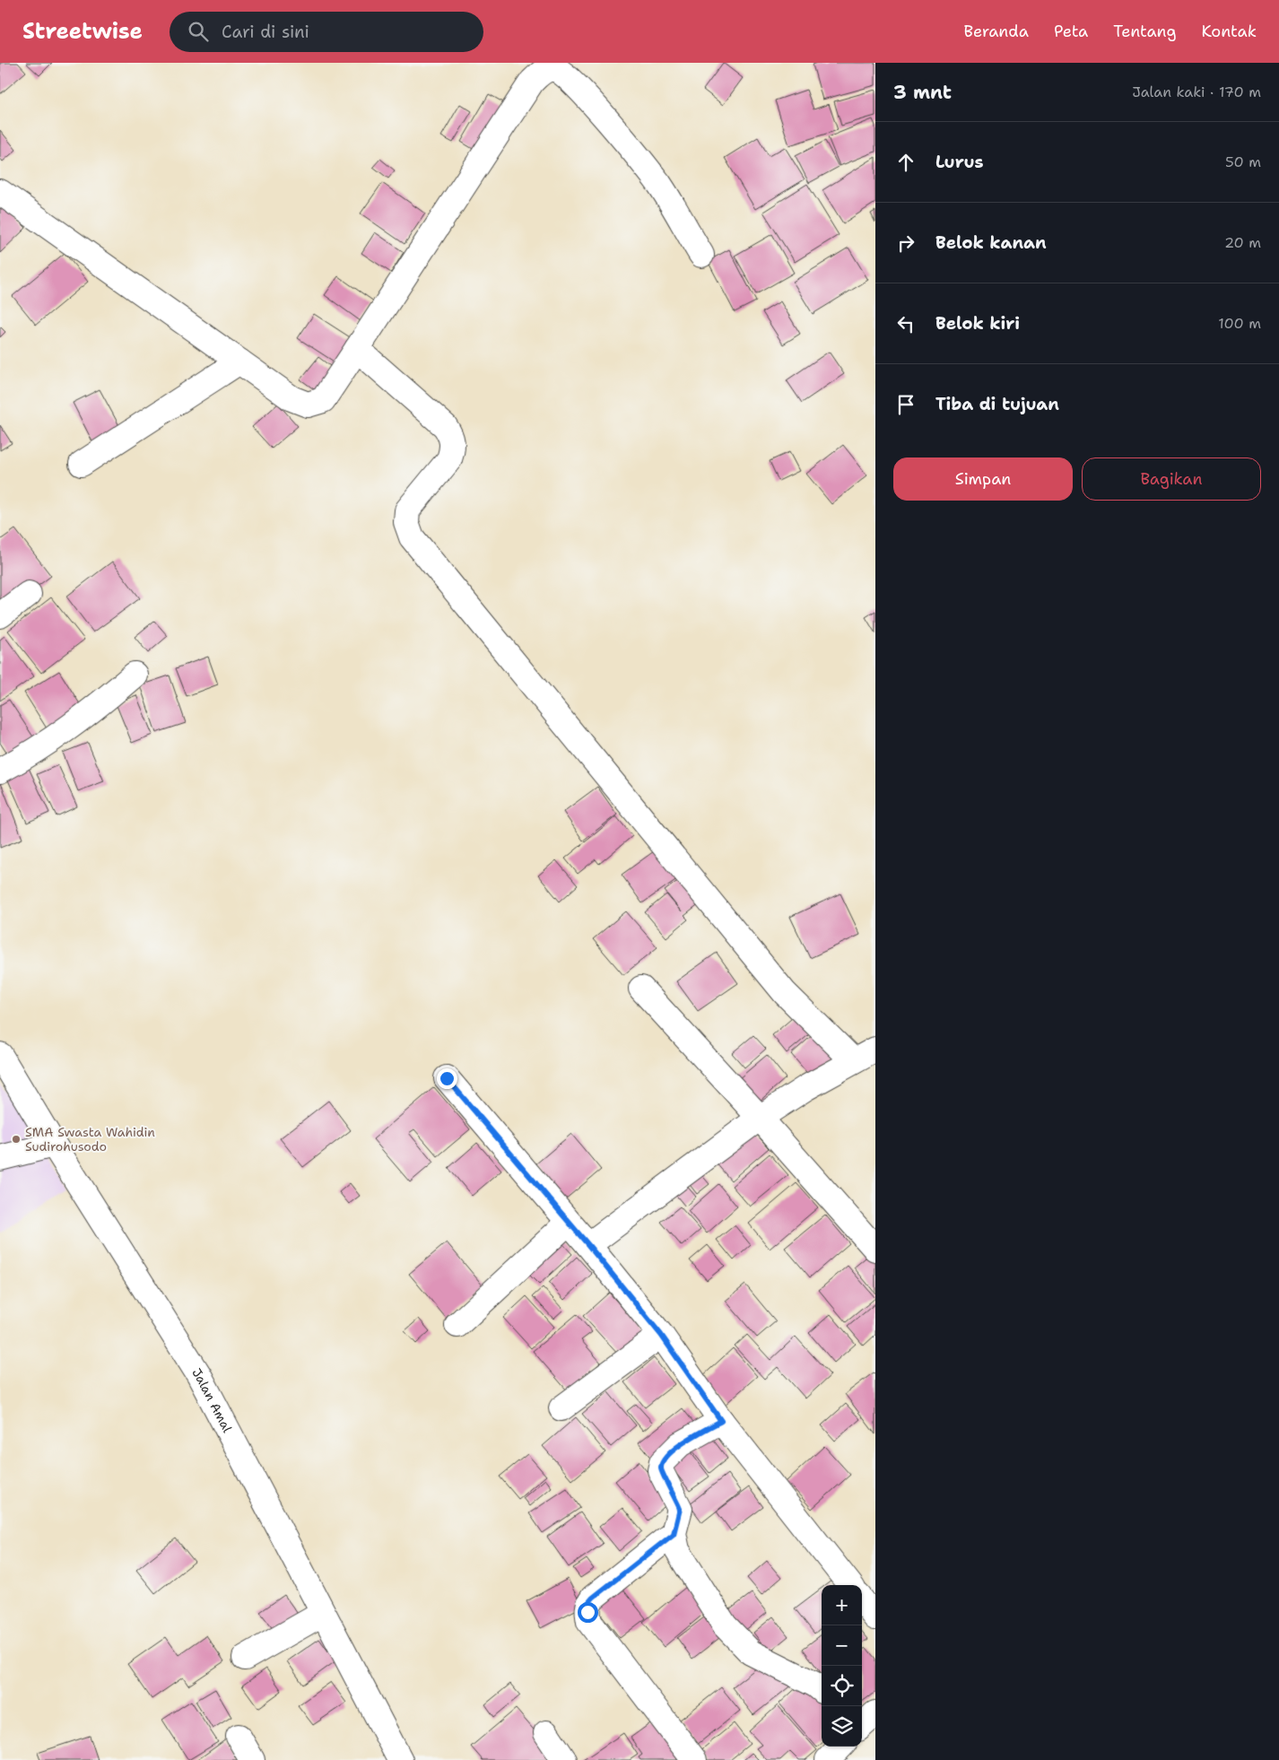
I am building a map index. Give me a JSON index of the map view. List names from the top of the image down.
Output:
{
  "streets": {
    "street": ["Jalan Amal"]
  },
  "places": ["SMA Swasta Wahidin Sudirohusodo"],
  "page": {
    "header": "Streetwise",
    "search": "Cari di sini",
    "nav": [
      "Beranda",
      "Peta",
      "Tentang",
      "Kontak"
    ],
    "heading": ["3 mnt", "Jalan kaki · 170 m"],
    "list": [
      ["Lurus", "50 m"],
      ["Belok kanan", "20 m"],
      ["Belok kiri", "100 m"],
      "Tiba di tujuan"
    ],
    "buttons": ["Simpan", "Bagikan"],
    "map_buttons": ["+", "−"]
  }
}
